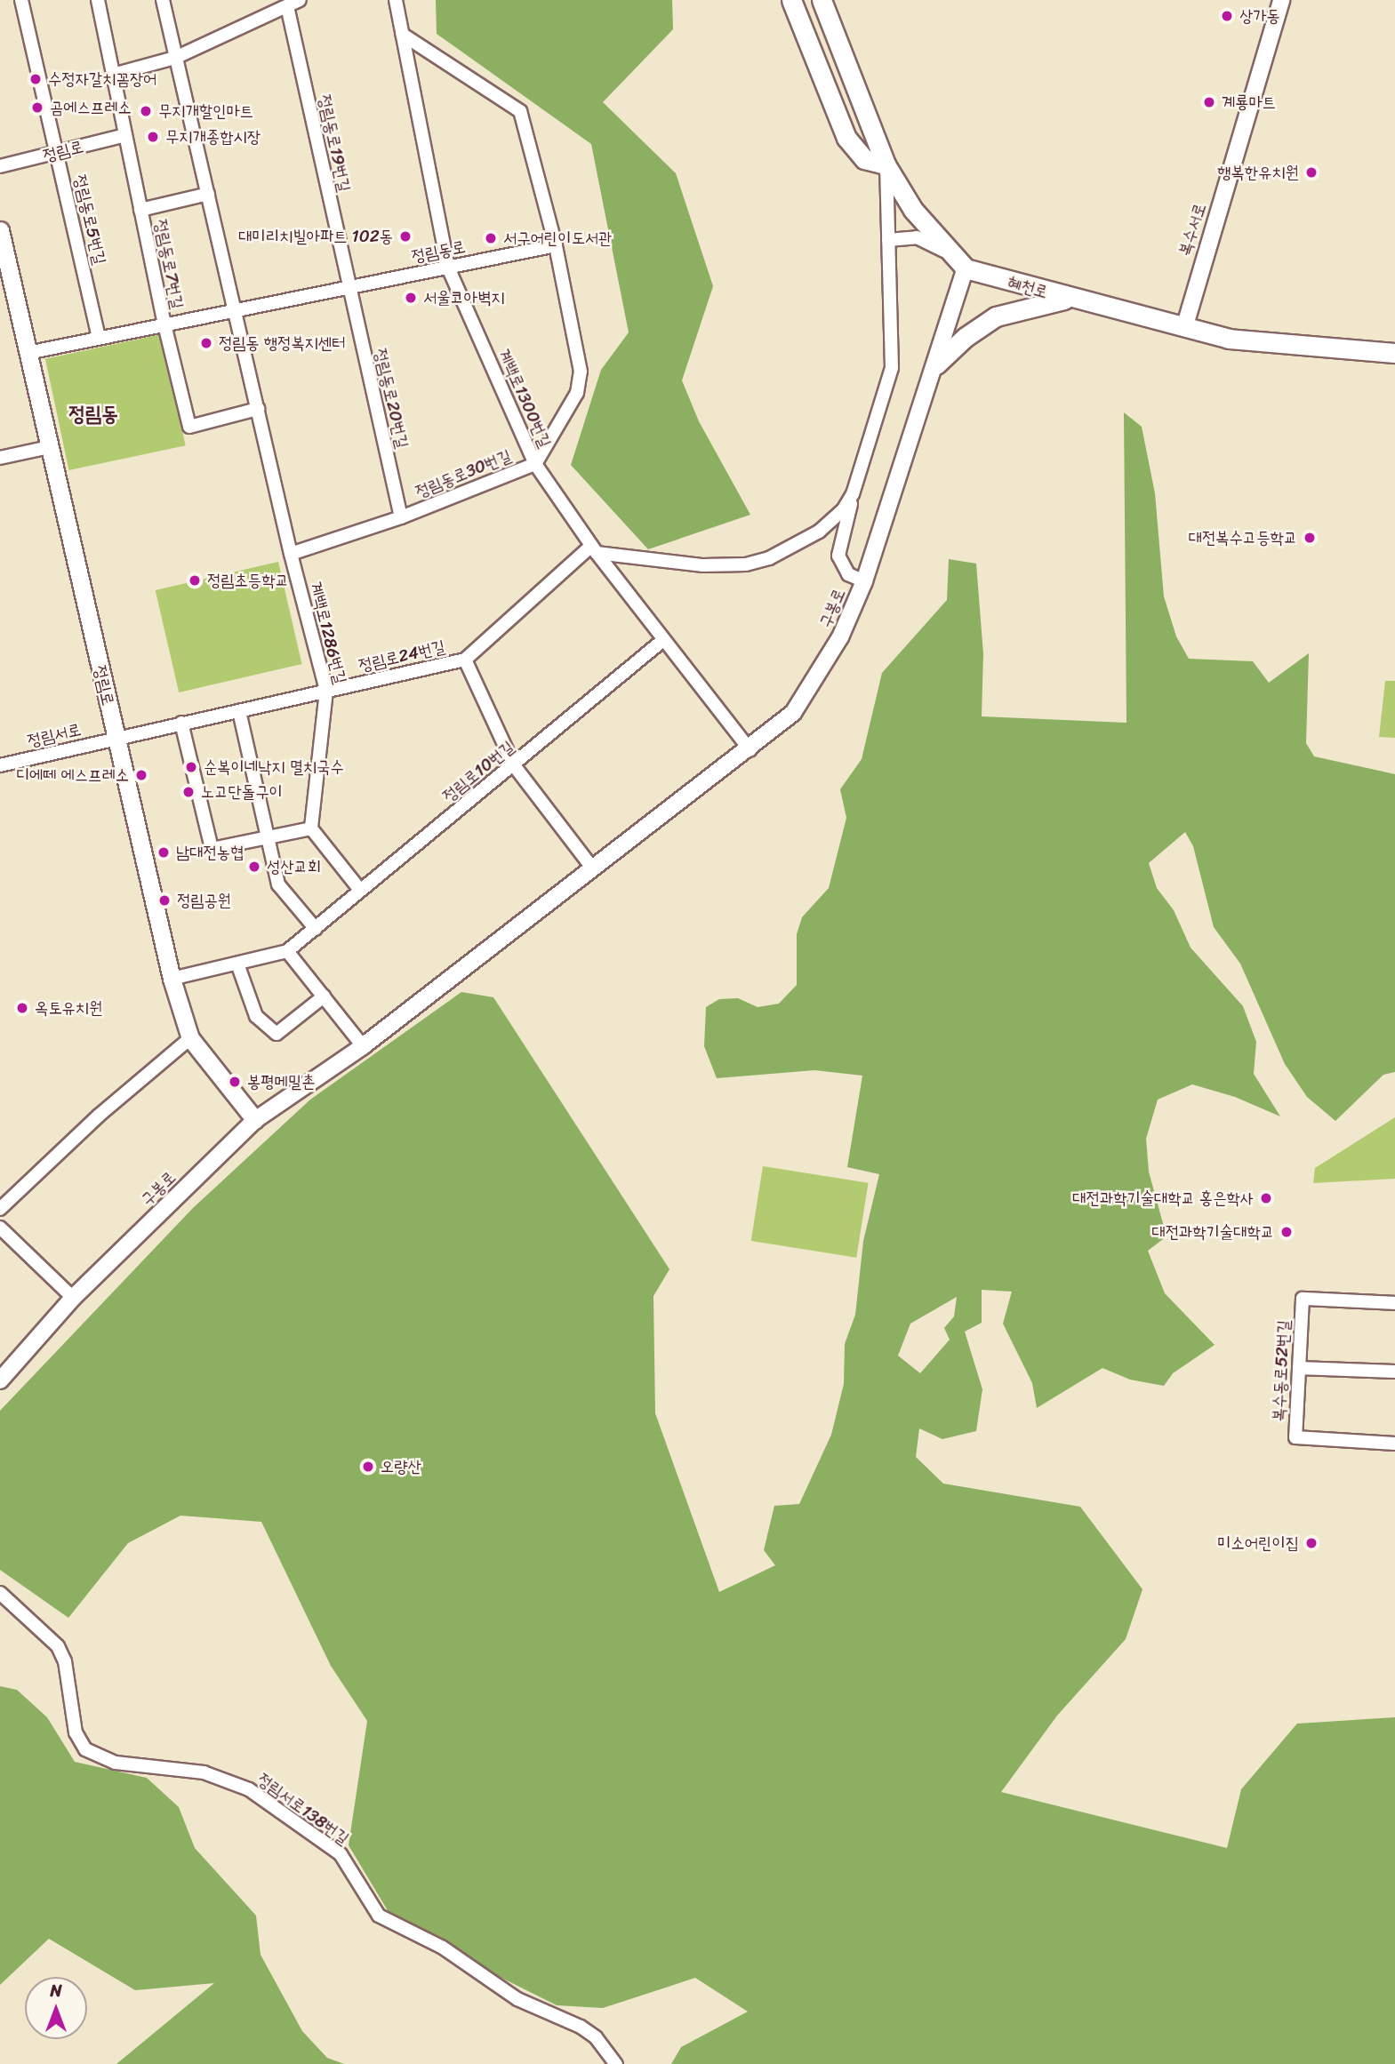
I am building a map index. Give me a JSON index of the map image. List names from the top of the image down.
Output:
{
  "streets": {
    "main road": ["정림로", "혜천로"],
    "street": [
      "정림동로19번길",
      "정림동로5번길",
      "복수서로",
      "정림동로",
      "정림동로7번길",
      "정림동로20번길",
      "계백로1300번길",
      "정림동로30번길",
      "구봉로",
      "계백로1286번길",
      "정림로24번길",
      "정림서로",
      "정림로10번길",
      "복수동로52번길",
      "정림서로138번길"
    ]
  },
  "crossings": [
    ["정림동로19번길", "정림동로"],
    ["정림동로19번길", "정림동로20번길"],
    ["정림로", "정림동로5번길"],
    ["정림로", "정림동로"],
    ["정림로", "정림동로7번길"],
    ["정림로", "구봉로"],
    ["정림로", "정림로24번길"],
    ["정림로", "정림서로"],
    ["정림로", "정림로10번길"],
    ["정림동로5번길", "정림동로"],
    ["복수서로", "혜천로"],
    ["정림동로", "정림동로7번길"],
    ["정림동로", "정림동로20번길"],
    ["정림동로", "계백로1300번길"],
    ["정림동로", "정림동로30번길"],
    ["정림동로", "계백로1286번길"],
    ["정림동로7번길", "계백로1286번길"],
    ["혜천로", "구봉로"],
    ["정림동로20번길", "정림동로30번길"],
    ["계백로1300번길", "정림동로30번길"],
    ["계백로1300번길", "구봉로"],
    ["계백로1300번길", "정림로24번길"],
    ["계백로1300번길", "정림로10번길"],
    ["정림동로30번길", "계백로1286번길"],
    ["계백로1286번길", "정림로24번길"],
    ["정림로24번길", "정림서로"]
  ],
  "districts": ["정림동"],
  "places": [
    "상가동",
    "수정자갈치꼼장어",
    "계룡마트",
    "곰에스프레소",
    "무지개할인마트",
    "무지개종합시장",
    "행복한유치원",
    "대미리치빌아파트 102동",
    "서구어린이도서관",
    "서울코아벽지",
    "정림동 행정복지센터",
    "대전복수고등학교",
    "정림초등학교",
    "순복이네낙지 멸치국수",
    "디에떼 에스프레소",
    "노고단돌구이",
    "남대전농협",
    "성산교회",
    "정림공원",
    "옥토유치원",
    "봉평메밀촌",
    "대전과학기술대학교 홍은학사",
    "대전과학기술대학교",
    "오량산",
    "미소어린이집"
  ],
  "north": "top"
}
